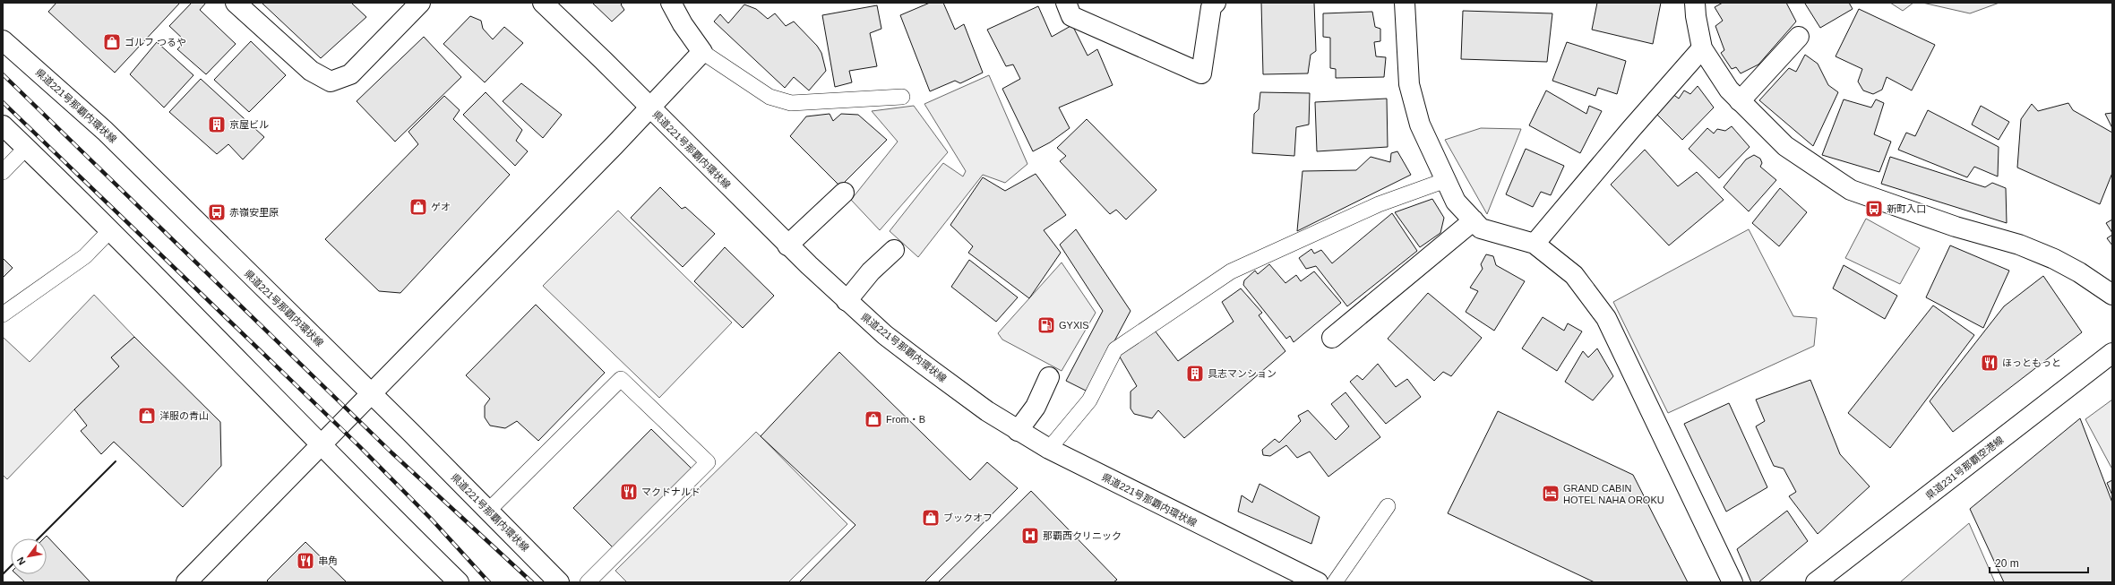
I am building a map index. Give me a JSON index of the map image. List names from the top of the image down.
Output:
{
  "streets": {
    "street": ["県道221号那覇内環状線", "県道231号那覇空港線"]
  },
  "places": {
    "shop": [
      "ゴルフ つるや",
      "ゲオ",
      "洋服の青山",
      "From・B",
      "ブックオフ"
    ],
    "building": ["京屋ビル", "具志マンション"],
    "bus stop": ["新町入口", "赤嶺安里原"],
    "fuel station": ["GYXIS"],
    "restaurant": ["ほっともっと", "マクドナルド", "串角"],
    "hotel": ["GRAND CABIN HOTEL NAHA OROKU"],
    "hospital": ["那覇西クリニック"]
  },
  "scale_bar": "20 m",
  "north": "bottom left"
}
